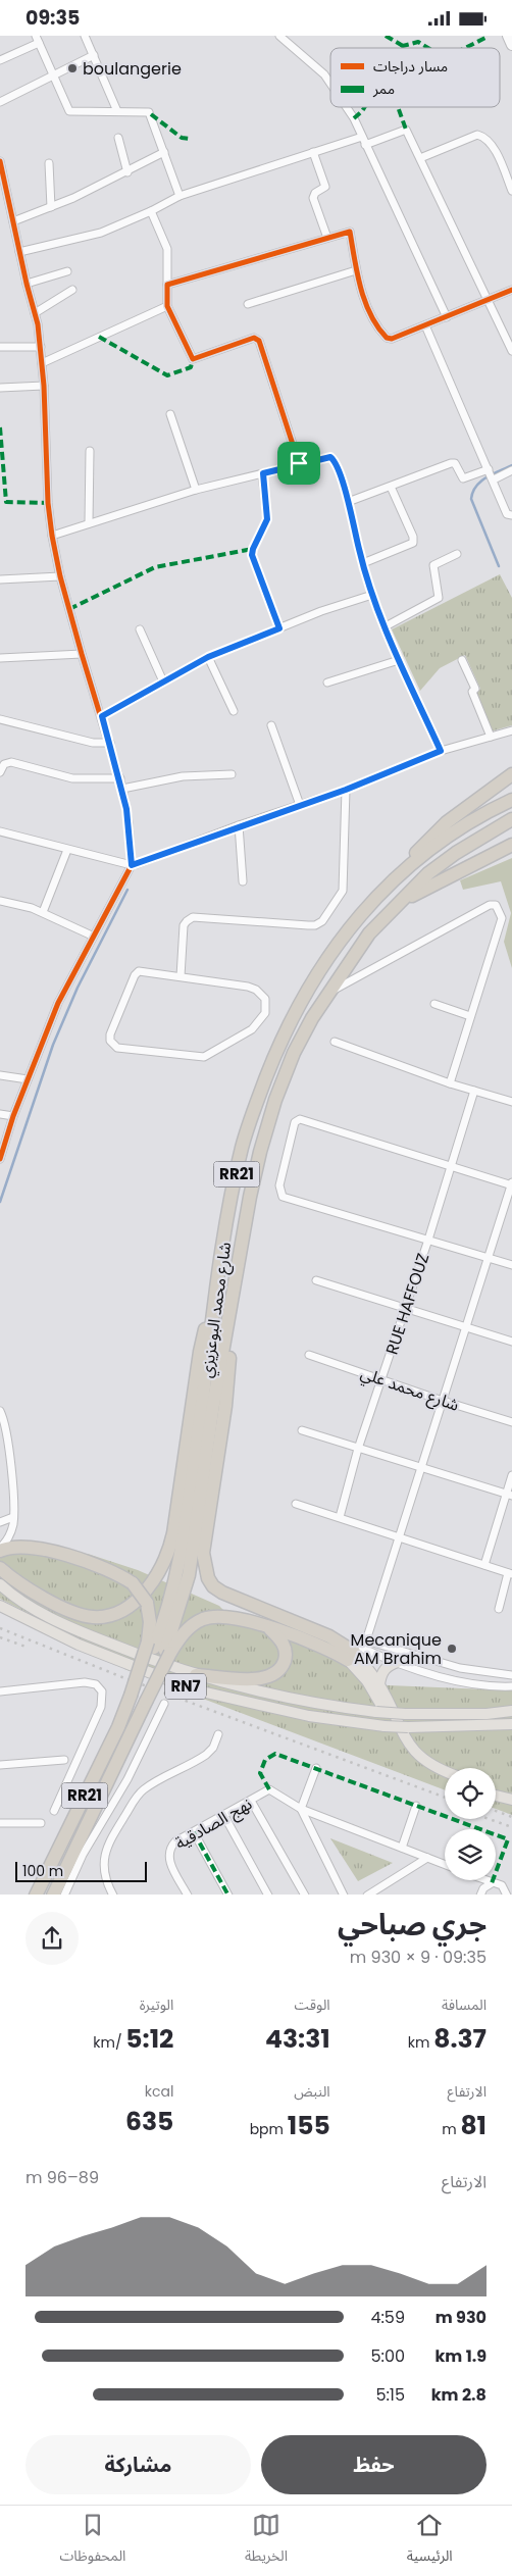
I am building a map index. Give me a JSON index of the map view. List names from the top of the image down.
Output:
{
  "streets": {
    "highway": ["RR21", "شارع محمد البوعزيزي"],
    "main road": ["RN7"],
    "street": ["RUE HAFFOUZ", "شارع محمد علي", "نهج الصادقية"]
  },
  "crossings": [
    ["RR21", "شارع محمد البوعزيزي"],
    ["RUE HAFFOUZ", "شارع محمد علي"]
  ],
  "places": ["boulangerie", "Mecanique AM Brahim"],
  "legend": ["مسار دراجات", "ممر"],
  "scale_bar": "100 m",
  "page": {
    "status": "09:35",
    "scale": "100 m",
    "heading": ["جري صباحي", "09:35 · 9 × 930 m"],
    "stats": [
      ["المسافة", "8.37 km"],
      ["الوقت", "43:31"],
      ["الوتيرة", "5:12 /km"],
      ["الارتفاع", "81 m"],
      ["النبض", "155 bpm"],
      ["kcal", "635"]
    ],
    "chart": ["الارتفاع", "89–96 m"],
    "list": [
      {
        "name": "930 m",
        "note": "4:59"
      },
      {
        "name": "1.9 km",
        "note": "5:00"
      },
      {
        "name": "2.8 km",
        "note": "5:15"
      }
    ],
    "buttons": ["حفظ", "مشاركة"],
    "tabs": ["الرئيسية", "الخريطة", "المحفوظات"]
  }
}
